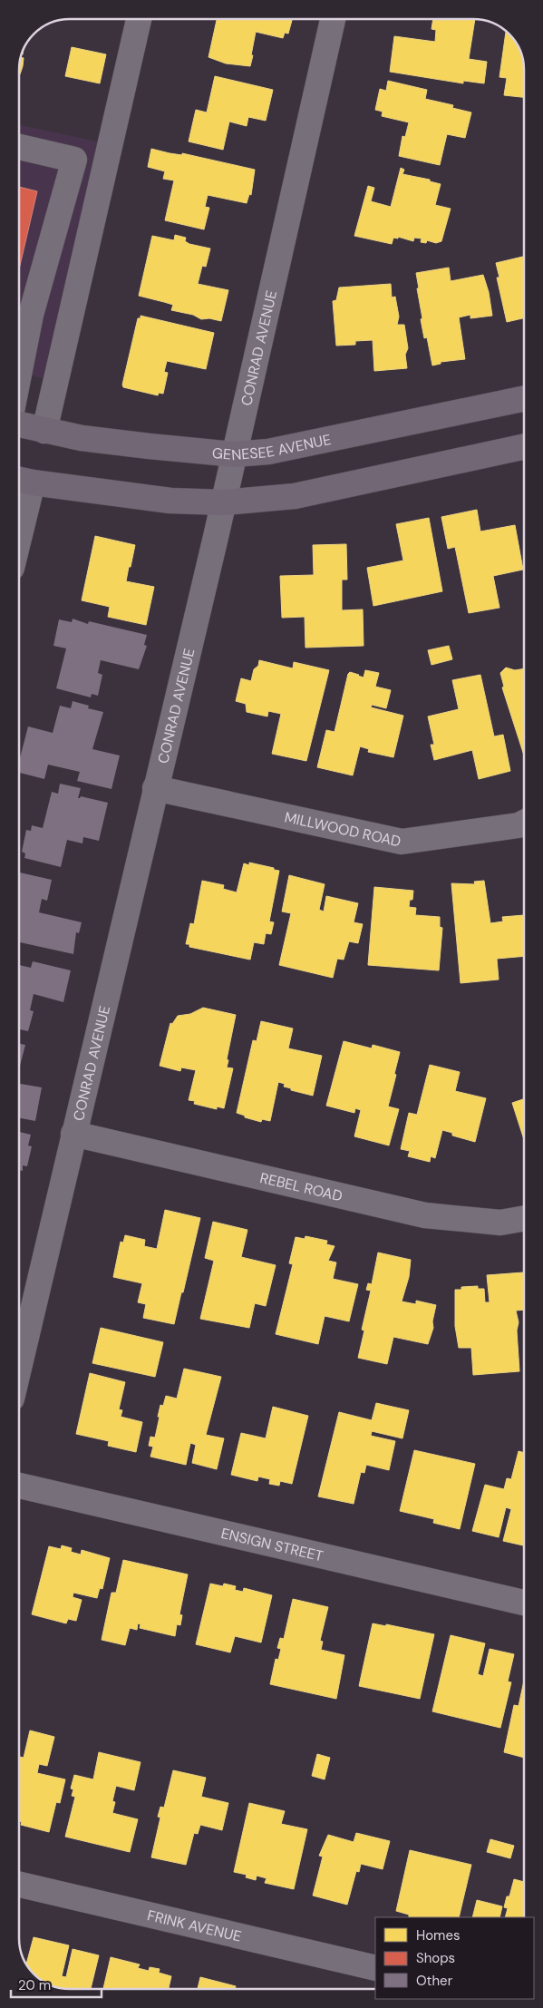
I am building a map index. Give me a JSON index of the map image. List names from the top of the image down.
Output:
{
  "streets": {
    "main road": ["GENESEE AVENUE"],
    "street": [
      "CONRAD AVENUE",
      "MILLWOOD ROAD",
      "REBEL ROAD",
      "ENSIGN STREET",
      "FRINK AVENUE"
    ]
  },
  "crossings": [
    ["CONRAD AVENUE", "GENESEE AVENUE"],
    ["CONRAD AVENUE", "MILLWOOD ROAD"],
    ["CONRAD AVENUE", "REBEL ROAD"]
  ],
  "legend": ["Homes", "Shops", "Other"],
  "scale_bar": "20 m"
}
